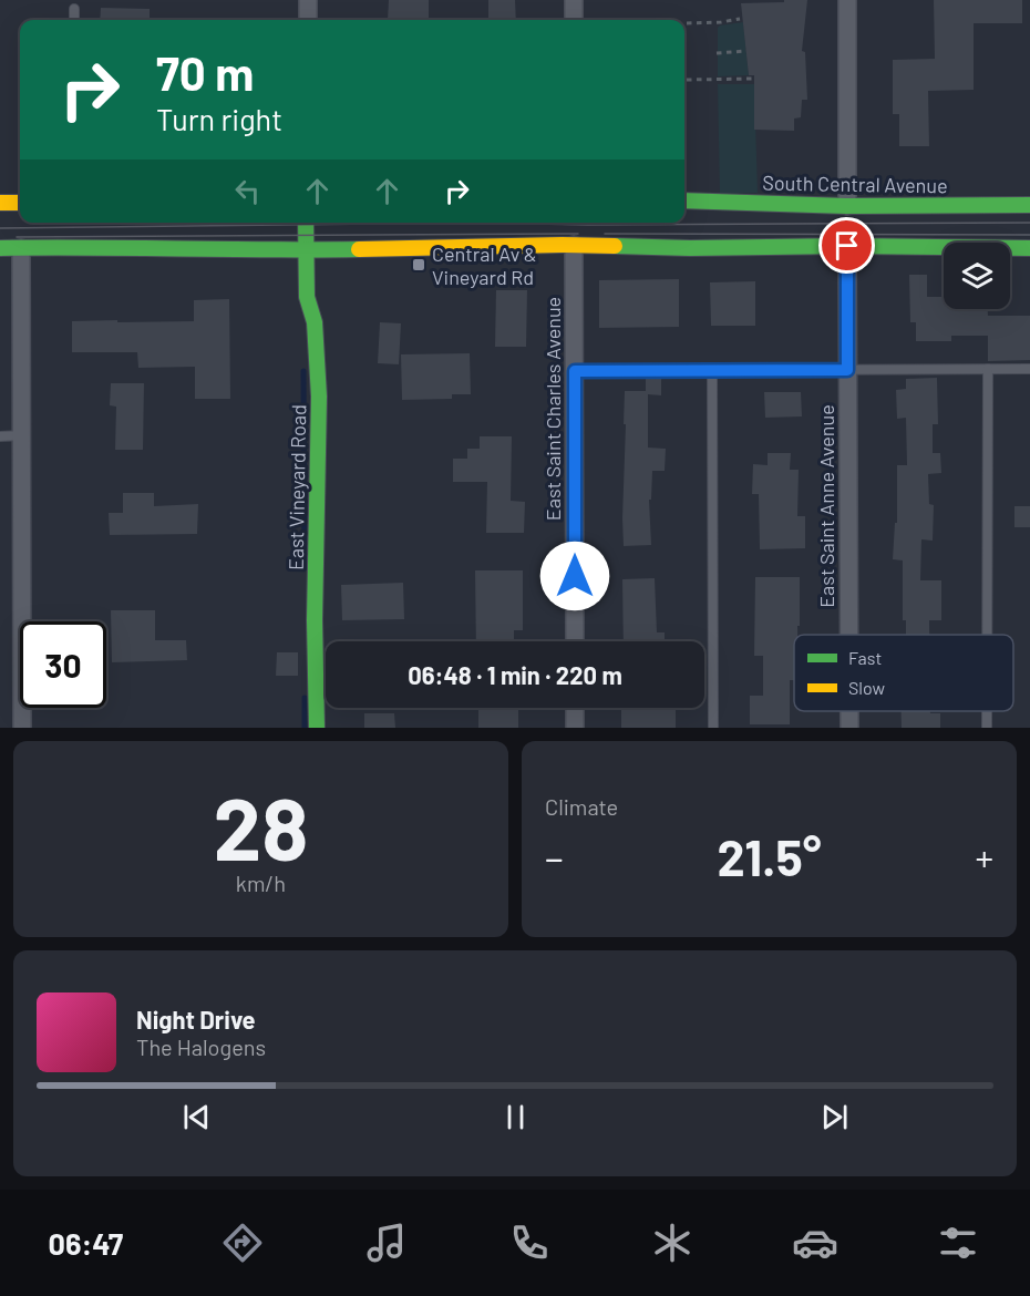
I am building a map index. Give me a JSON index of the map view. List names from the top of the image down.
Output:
{
  "streets": {
    "main road": ["South Central Avenue", "East Vineyard Road"],
    "street": ["East Saint Charles Avenue", "East Saint Anne Avenue"]
  },
  "places": {
    "transit": ["Central Av & Vineyard Rd"]
  },
  "legend": ["Fast", "Slow"],
  "page": {
    "turn": ["70 m", "Turn right"],
    "limit": "30",
    "trip": "06:48 · 1 min · 220 m",
    "tile": [
      ["28", "km/h"],
      "Climate"
    ],
    "heat": ["−", "21.5°", "+"],
    "song": ["Night Drive", "The Halogens"],
    "tabs": "06:47"
  }
}
